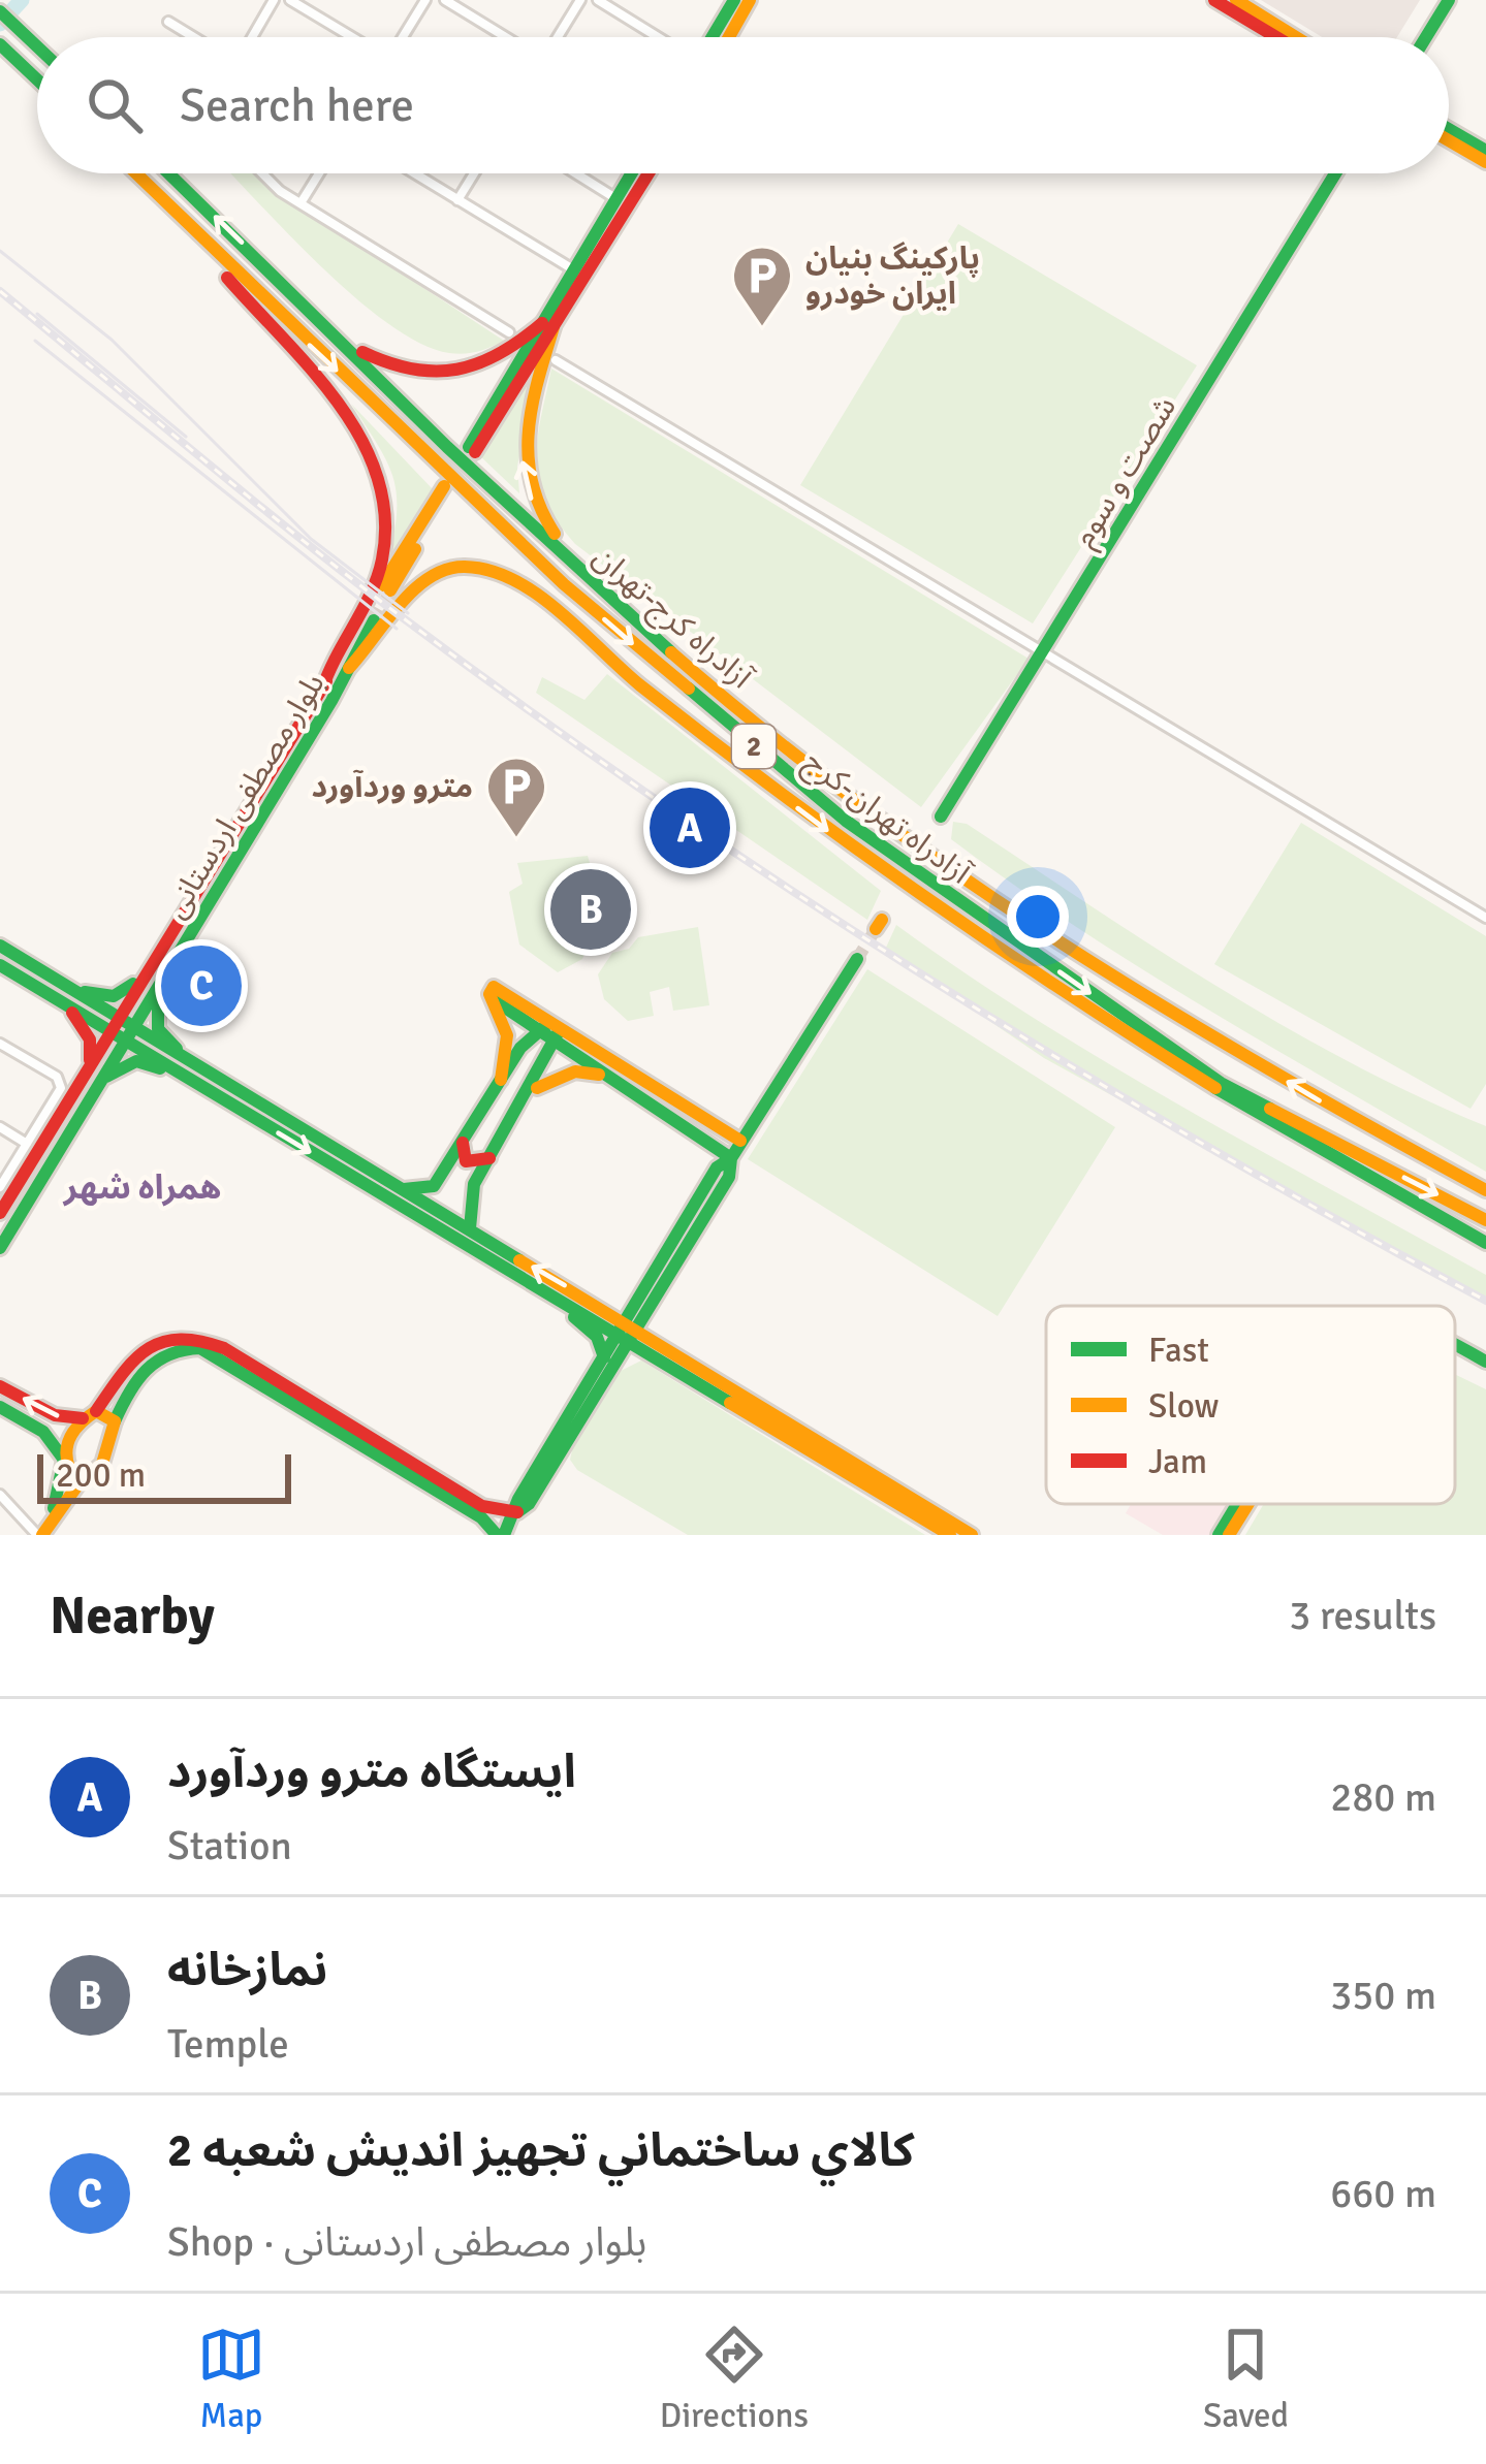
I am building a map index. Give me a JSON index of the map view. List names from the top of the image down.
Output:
{
  "streets": {
    "main road": [
      "شصت و سوم",
      "آزادراه کرج-تهران",
      "2",
      "بلوار مصطفی اردستانی",
      "آزادراه تهران-کرج"
    ]
  },
  "districts": ["همراه شهر"],
  "places": {
    "parking": ["پارکینگ بنیان ایران خودرو", "مترو وردآورد"]
  },
  "legend": ["Fast", "Slow", "Jam"],
  "scale_bar": "200 m",
  "page": {
    "search": "Search here",
    "pins": ["A", "B", "C"],
    "scale": "200 m",
    "heading": ["Nearby", "3 results"],
    "list": [
      {
        "mark": "A",
        "name": "ایستگاه مترو وردآورد",
        "note": "Station",
        "value": "280 m"
      },
      {
        "mark": "B",
        "name": "نمازخانه",
        "note": "Temple",
        "value": "350 m"
      },
      {
        "mark": "C",
        "name": "كالاي ساختماني تجهيز انديش شعبه 2",
        "note": "Shop · بلوار مصطفی اردستانی",
        "value": "660 m"
      }
    ],
    "nav": ["Map", "Directions", "Saved"]
  }
}
